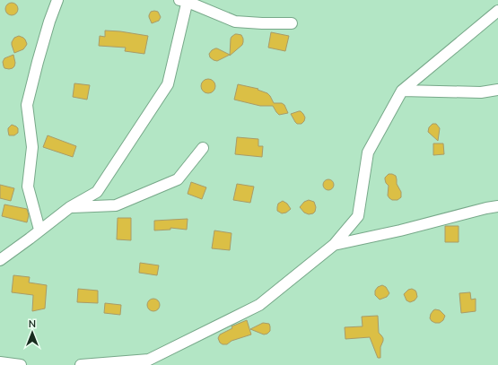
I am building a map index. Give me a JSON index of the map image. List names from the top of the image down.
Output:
{
  "north": "top"
}
